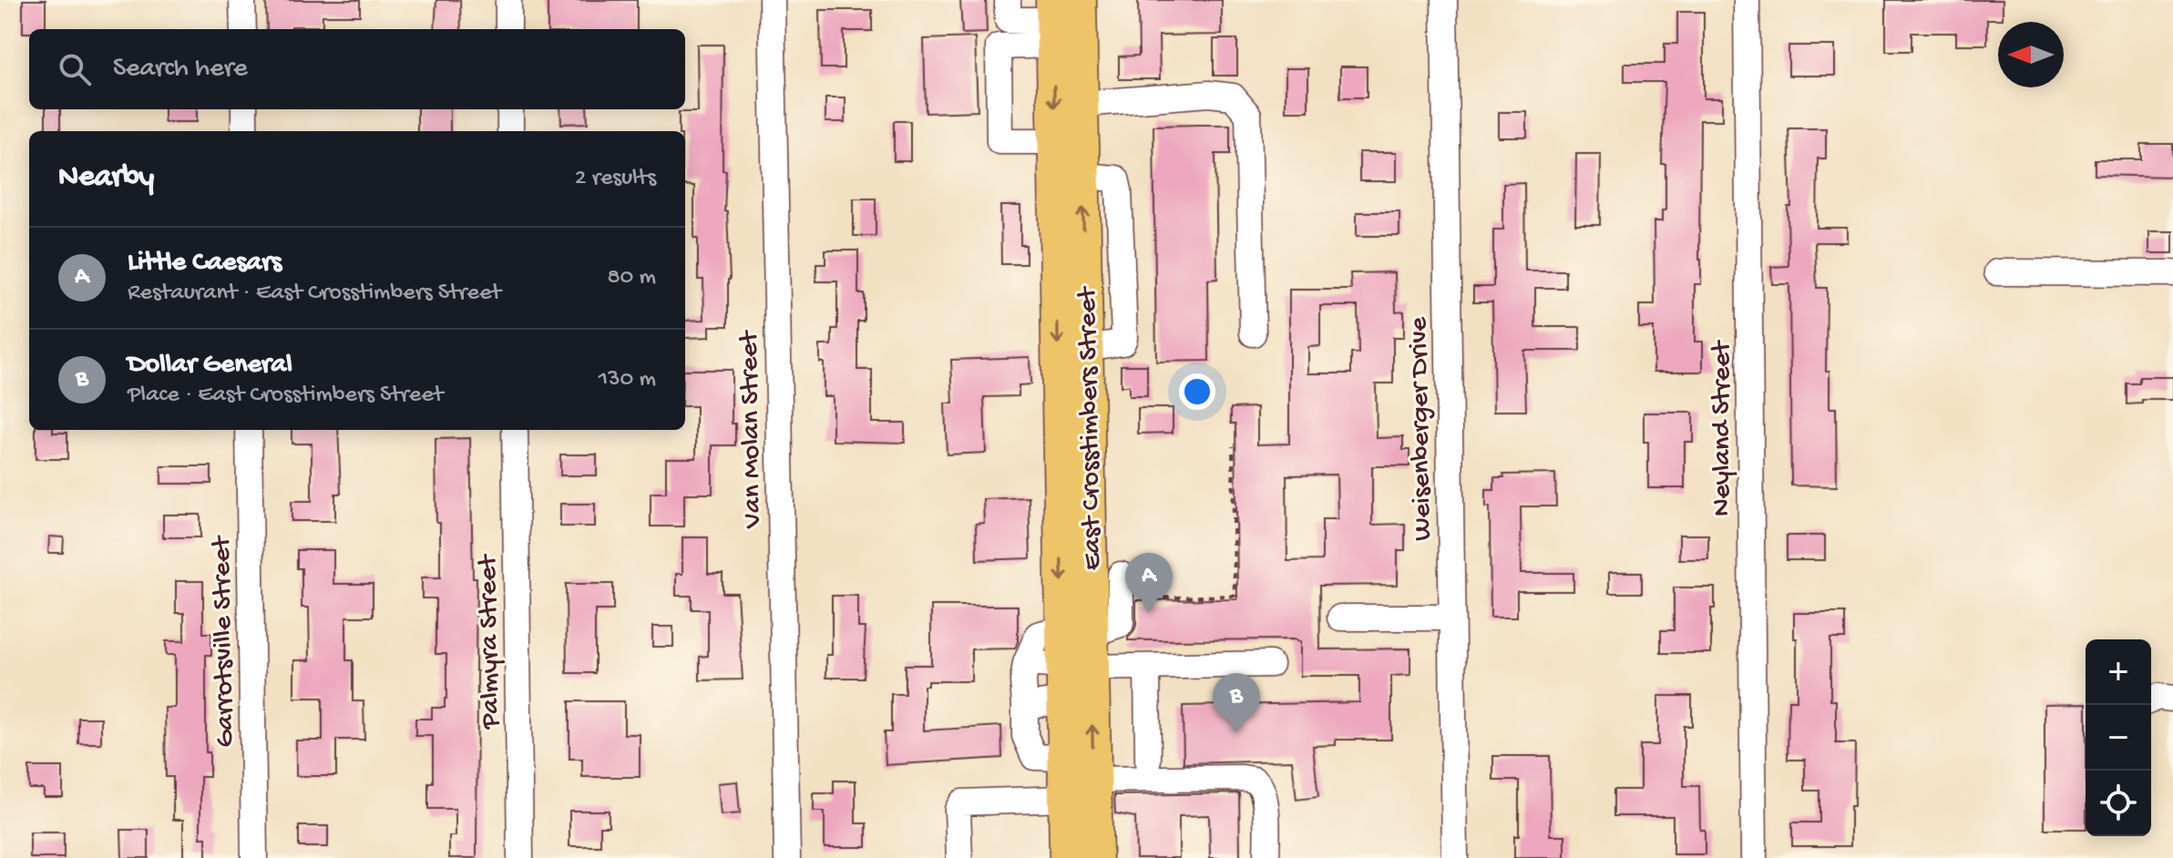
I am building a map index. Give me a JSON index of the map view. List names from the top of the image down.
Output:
{
  "streets": {
    "main road": ["East Crosstimbers Street"],
    "street": [
      "Weisenberger Drive",
      "Neyland Street",
      "Van Molan Street",
      "Garrotsville Street",
      "Palmyra Street"
    ]
  },
  "north": "left",
  "page": {
    "search": "Search here",
    "heading": ["Nearby", "2 results"],
    "list": [
      {
        "mark": "A",
        "name": "Little Caesars",
        "note": "Restaurant · East Crosstimbers Street",
        "value": "80 m"
      },
      {
        "mark": "B",
        "name": "Dollar General",
        "note": "Place · East Crosstimbers Street",
        "value": "130 m"
      }
    ],
    "pins": ["A", "B"],
    "map_buttons": ["+", "−"]
  }
}
